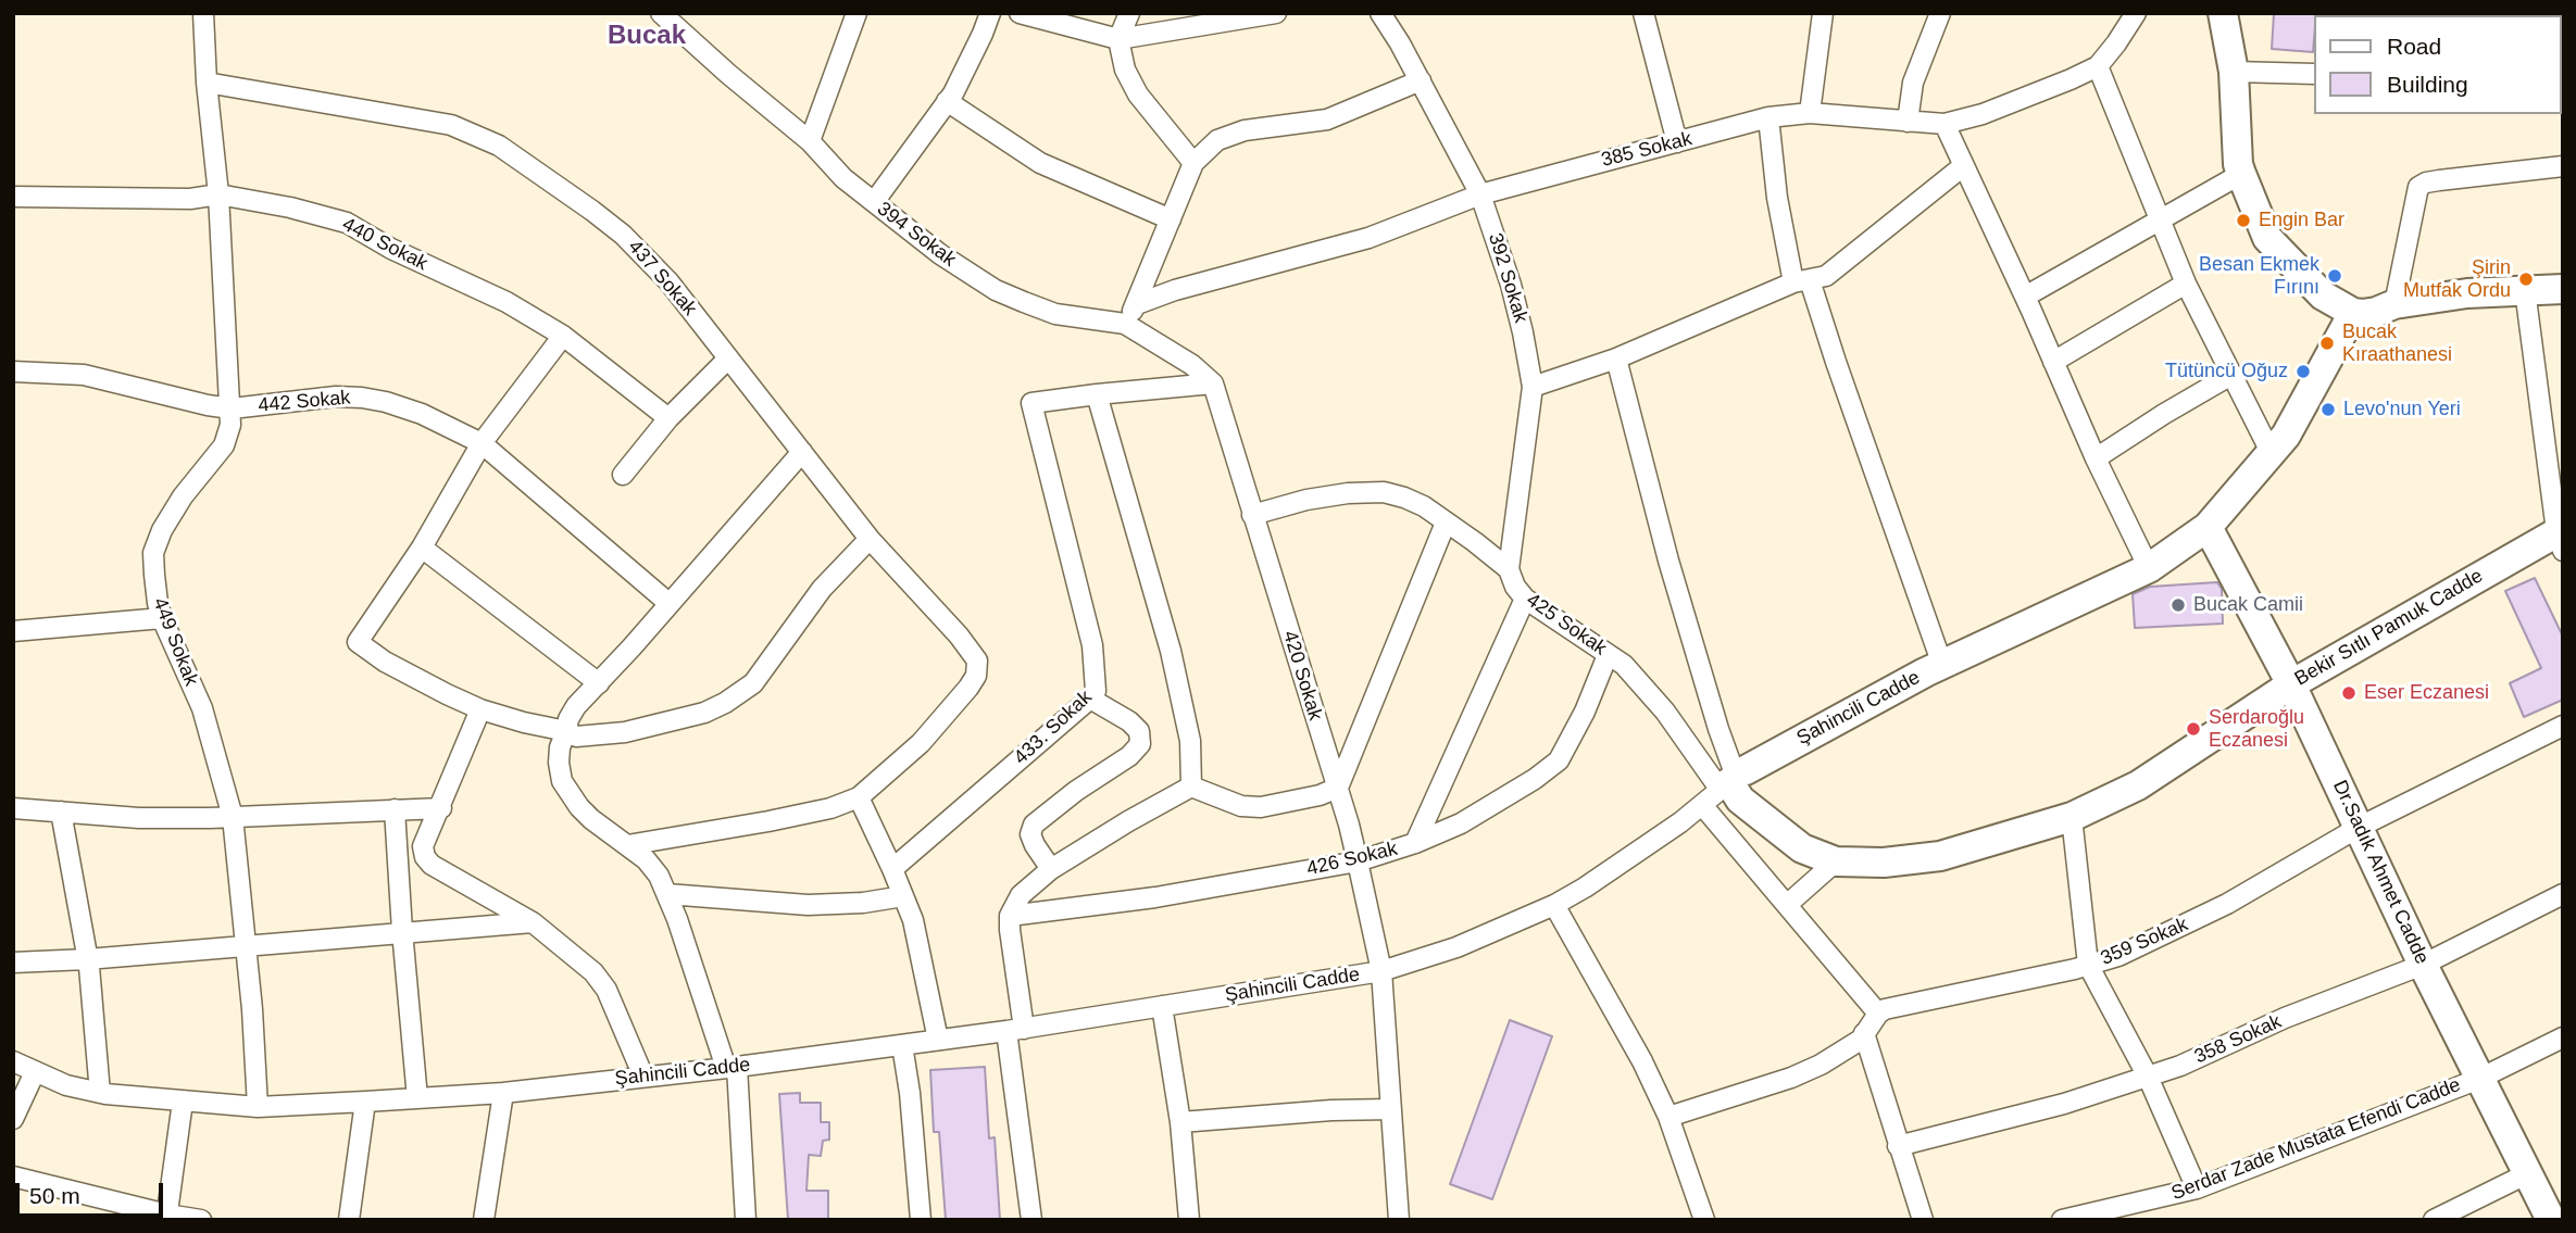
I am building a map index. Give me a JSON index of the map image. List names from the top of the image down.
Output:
{
  "streets": {
    "street": [
      "385 Sokak",
      "394 Sokak",
      "440 Sokak",
      "437 Sokak",
      "392 Sokak",
      "442 Sokak",
      "425 Sokak",
      "Bekir Sıtlı Pamuk Cadde",
      "449 Sokak",
      "420 Sokak",
      "Şahincili Cadde",
      "433. Sokak",
      "426 Sokak",
      "Dr.Sadık Ahmet Cadde",
      "359 Sokak",
      "358 Sokak",
      "Serdar Zade Mustata Efendi Cadde"
    ]
  },
  "crossings": [
    ["385 Sokak", "392 Sokak"],
    ["394 Sokak", "420 Sokak"],
    ["440 Sokak", "449 Sokak"],
    ["437 Sokak", "449 Sokak"],
    ["392 Sokak", "425 Sokak"],
    ["442 Sokak", "449 Sokak"],
    ["425 Sokak", "Bekir Sıtlı Pamuk Cadde"],
    ["425 Sokak", "420 Sokak"],
    ["425 Sokak", "Şahincili Cadde"],
    ["425 Sokak", "426 Sokak"],
    ["Bekir Sıtlı Pamuk Cadde", "Şahincili Cadde"],
    ["Bekir Sıtlı Pamuk Cadde", "Dr.Sadık Ahmet Cadde"],
    ["449 Sokak", "Şahincili Cadde"],
    ["420 Sokak", "Şahincili Cadde"],
    ["420 Sokak", "426 Sokak"],
    ["Şahincili Cadde", "Dr.Sadık Ahmet Cadde"],
    ["Dr.Sadık Ahmet Cadde", "359 Sokak"],
    ["Dr.Sadık Ahmet Cadde", "358 Sokak"],
    ["Dr.Sadık Ahmet Cadde", "Serdar Zade Mustata Efendi Cadde"]
  ],
  "districts": ["Bucak"],
  "places": [
    "Engin Bar",
    "Besan Ekmek Fırını",
    "Şirin Mutfak Ordu",
    "Bucak Kıraathanesi",
    "Tütüncü Oğuz",
    "Levo'nun Yeri",
    "Bucak Camii",
    "Eser Eczanesi",
    "Serdaroğlu Eczanesi"
  ],
  "legend": ["Road", "Building"],
  "scale_bar": "50 m"
}
